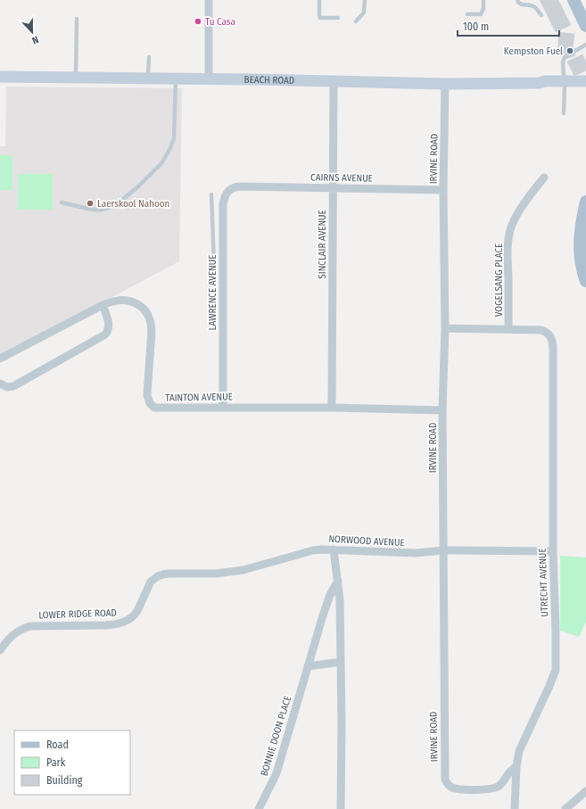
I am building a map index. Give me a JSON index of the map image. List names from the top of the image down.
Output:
{
  "streets": {
    "street": [
      "BEACH ROAD",
      "IRVINE ROAD",
      "CAIRNS AVENUE",
      "SINCLAIR AVENUE",
      "VOGELSANG PLACE",
      "LAWRENCE AVENUE",
      "TAINTON AVENUE",
      "NORWOOD AVENUE",
      "UTRECHT AVENUE",
      "LOWER RIDGE ROAD",
      "BONNIE DOON PLACE"
    ]
  },
  "crossings": [
    ["BEACH ROAD", "IRVINE ROAD"],
    ["BEACH ROAD", "SINCLAIR AVENUE"],
    ["IRVINE ROAD", "CAIRNS AVENUE"],
    ["IRVINE ROAD", "TAINTON AVENUE"],
    ["IRVINE ROAD", "NORWOOD AVENUE"],
    ["IRVINE ROAD", "UTRECHT AVENUE"],
    ["CAIRNS AVENUE", "SINCLAIR AVENUE"],
    ["CAIRNS AVENUE", "LAWRENCE AVENUE"],
    ["SINCLAIR AVENUE", "TAINTON AVENUE"],
    ["VOGELSANG PLACE", "UTRECHT AVENUE"],
    ["LAWRENCE AVENUE", "TAINTON AVENUE"],
    ["NORWOOD AVENUE", "UTRECHT AVENUE"],
    ["NORWOOD AVENUE", "LOWER RIDGE ROAD"]
  ],
  "places": ["Tu Casa", "Kempston Fuel", "Laerskool Nahoon"],
  "legend": ["Road", "Park", "Building"],
  "scale_bar": "100 m",
  "north": "bottom"
}
